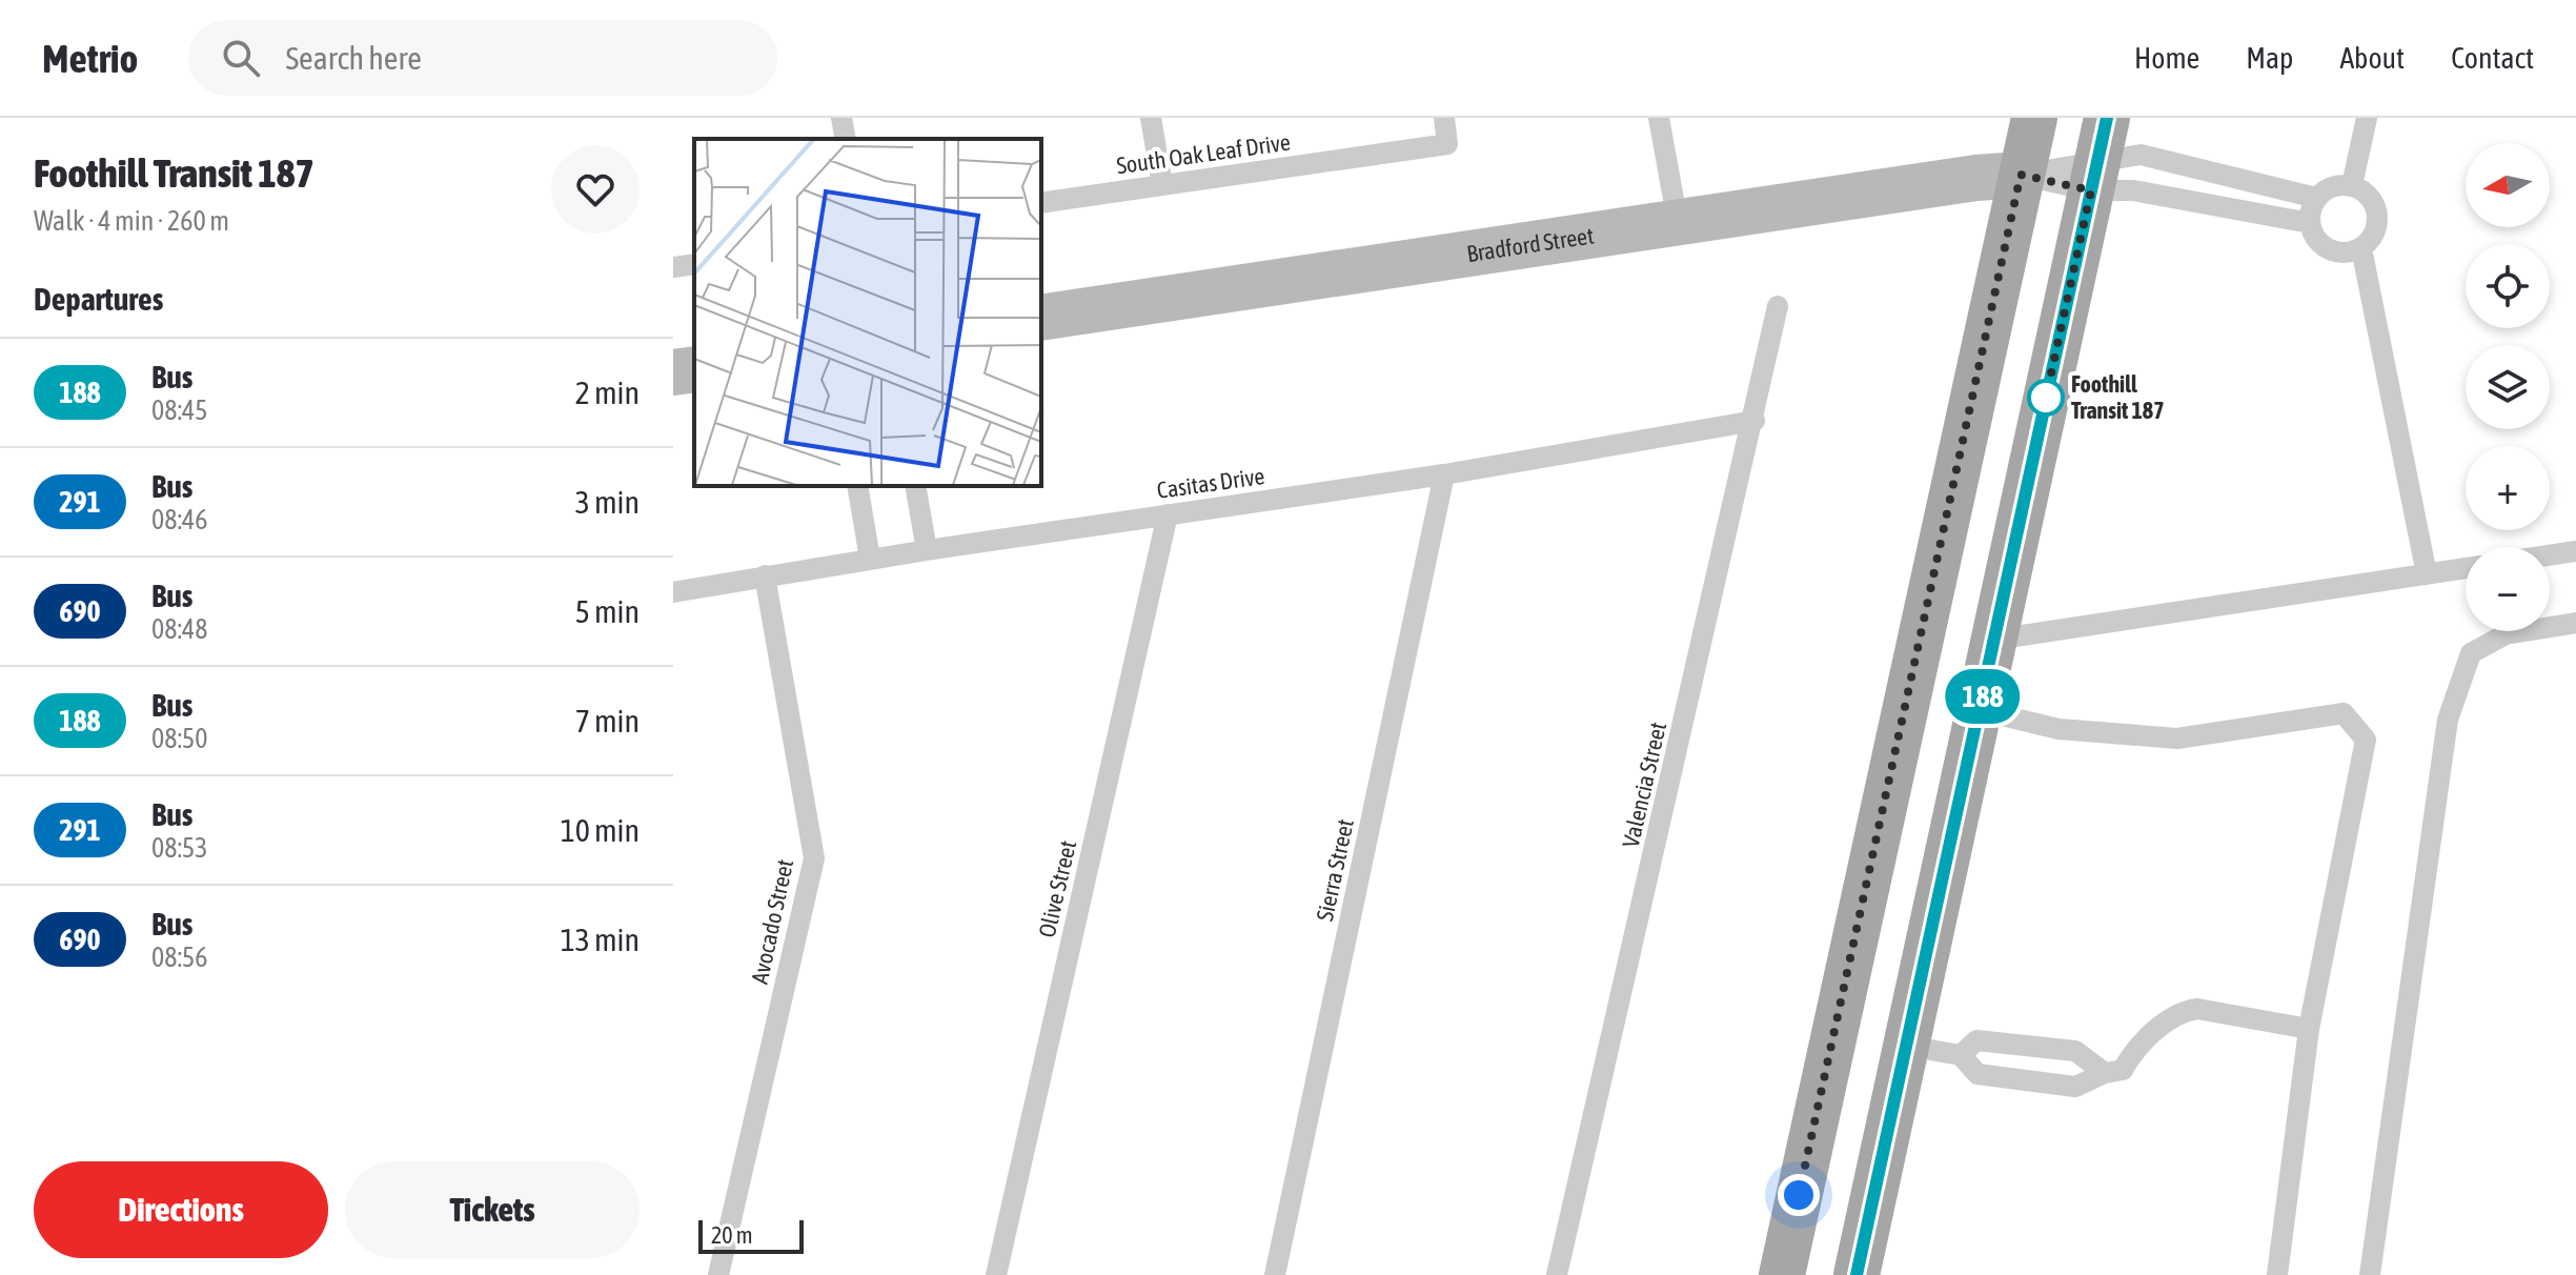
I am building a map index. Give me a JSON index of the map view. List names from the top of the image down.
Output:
{
  "streets": {
    "street": ["Bradford Street"],
    "lane": [
      "South Oak Leaf Drive",
      "Casitas Drive",
      "Valencia Street",
      "Sierra Street",
      "Olive Street",
      "Avocado Street"
    ]
  },
  "crossings": [
    ["Casitas Drive", "Valencia Street"],
    ["Casitas Drive", "Sierra Street"],
    ["Casitas Drive", "Olive Street"],
    ["Casitas Drive", "Avocado Street"]
  ],
  "places": ["Foothill Transit 187"],
  "lines": ["bus line 188"],
  "scale_bar": "20 m",
  "north": "left",
  "page": {
    "header": "Metrio",
    "search": "Search here",
    "nav": [
      "Home",
      "Map",
      "About",
      "Contact"
    ],
    "heading": [
      ["Foothill Transit 187", "Walk · 4 min · 260 m"],
      "Departures"
    ],
    "on_map": "188",
    "map_buttons": ["+", "−"],
    "list": [
      {
        "mark": "188",
        "name": "Bus",
        "note": "08:45",
        "value": "2 min"
      },
      {
        "mark": "291",
        "name": "Bus",
        "note": "08:46",
        "value": "3 min"
      },
      {
        "mark": "690",
        "name": "Bus",
        "note": "08:48",
        "value": "5 min"
      },
      {
        "mark": "188",
        "name": "Bus",
        "note": "08:50",
        "value": "7 min"
      },
      {
        "mark": "291",
        "name": "Bus",
        "note": "08:53",
        "value": "10 min"
      },
      {
        "mark": "690",
        "name": "Bus",
        "note": "08:56",
        "value": "13 min"
      }
    ],
    "buttons": ["Directions", "Tickets"],
    "scale": "20 m"
  }
}
